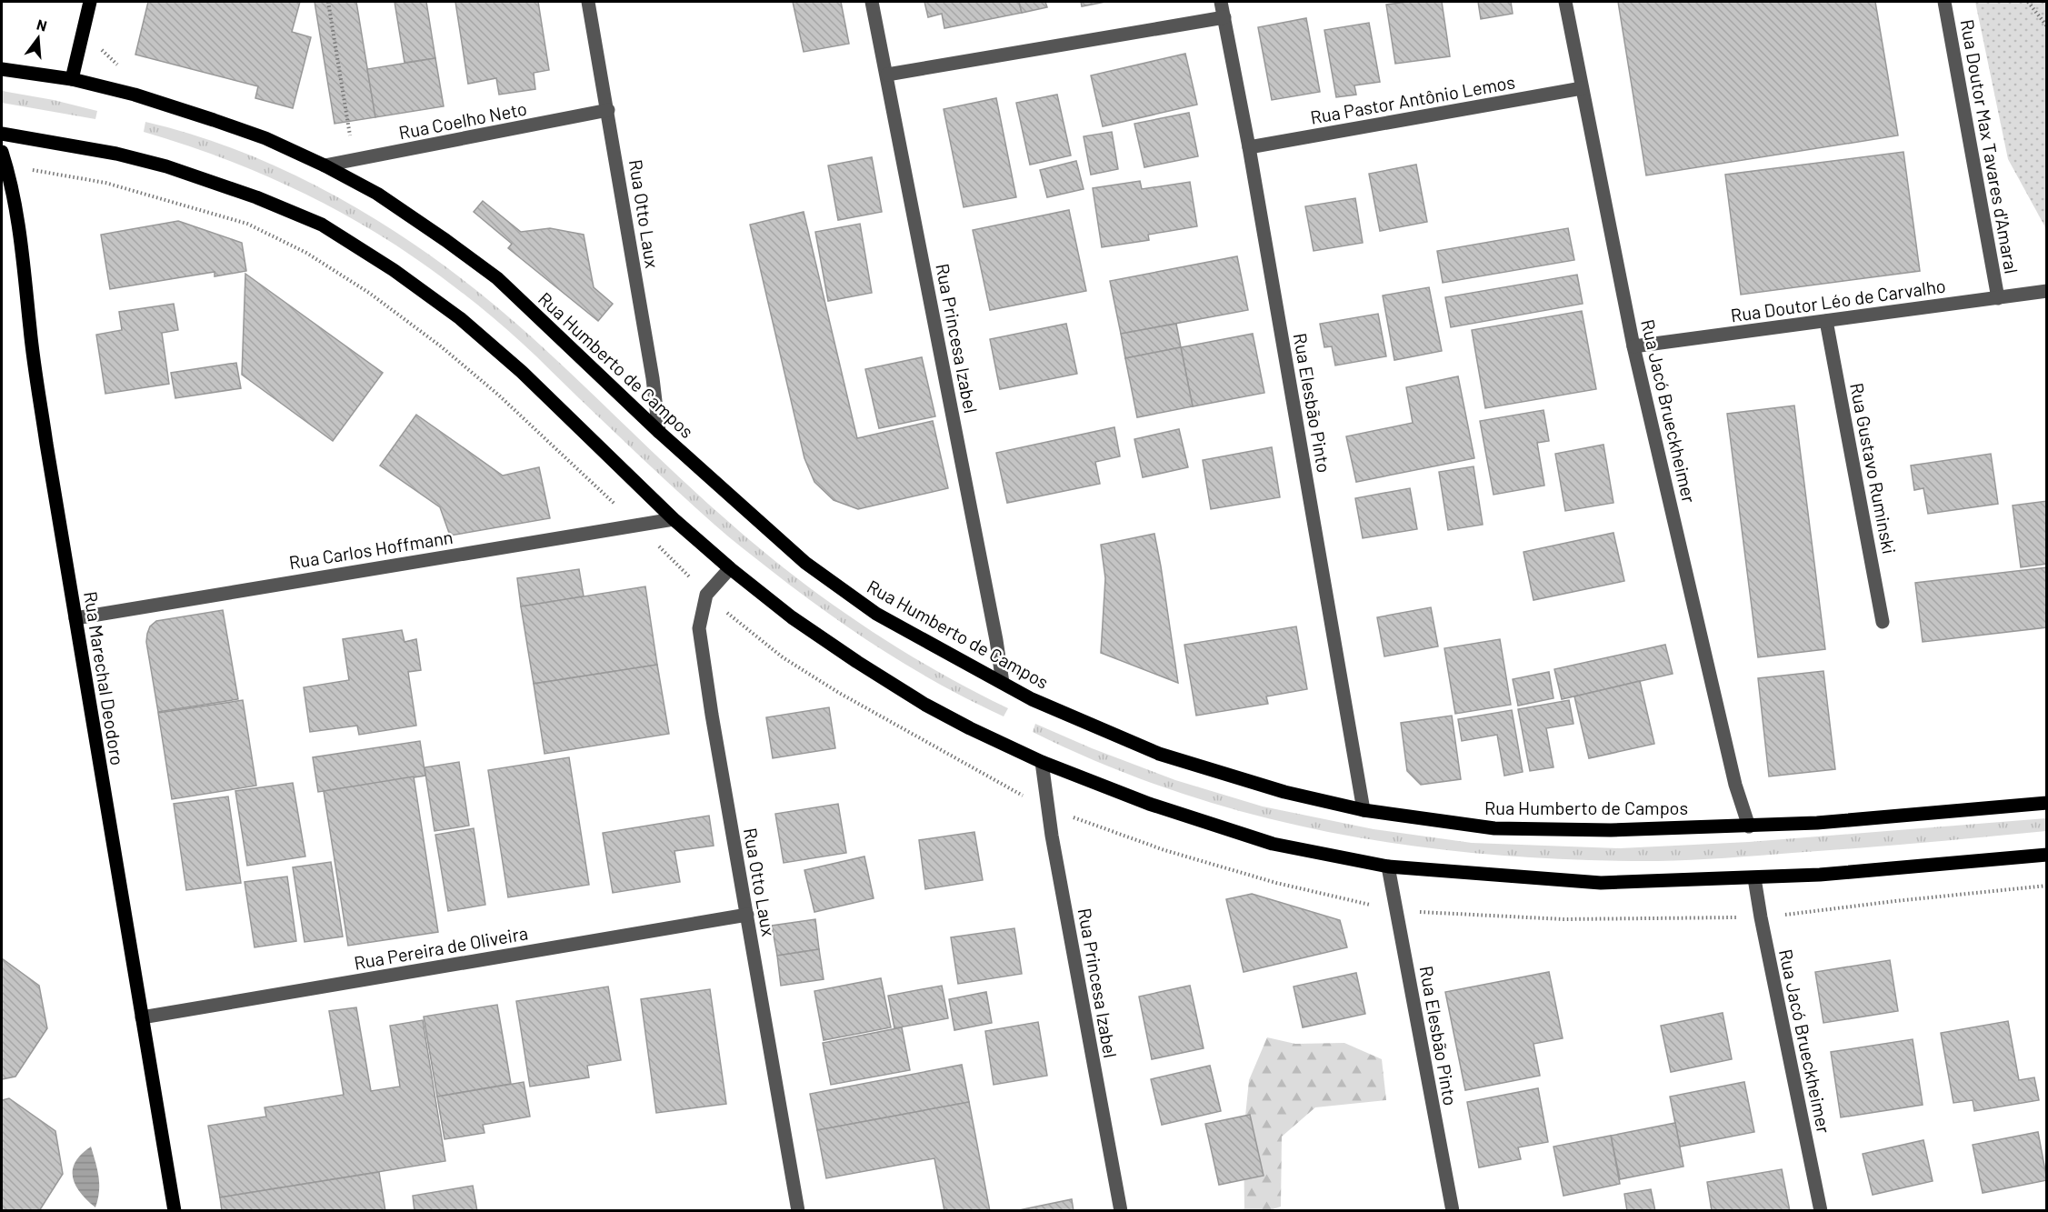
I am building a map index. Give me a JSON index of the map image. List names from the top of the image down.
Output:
{
  "streets": {
    "main road": ["Rua Humberto de Campos", "Rua Marechal Deodoro"],
    "street": [
      "Rua Pastor Antônio Lemos",
      "Rua Coelho Neto",
      "Rua Doutor Max Tavares d'Amaral",
      "Rua Otto Laux",
      "Rua Doutor Léo de Carvalho",
      "Rua Princesa Izabel",
      "Rua Elesbão Pinto",
      "Rua Jacó Brueckheimer",
      "Rua Gustavo Ruminski",
      "Rua Carlos Hoffmann",
      "Rua Pereira de Oliveira"
    ]
  },
  "crossings": [
    ["Rua Pastor Antônio Lemos", "Rua Elesbão Pinto"],
    ["Rua Pastor Antônio Lemos", "Rua Jacó Brueckheimer"],
    ["Rua Coelho Neto", "Rua Otto Laux"],
    ["Rua Coelho Neto", "Rua Humberto de Campos"],
    ["Rua Doutor Max Tavares d'Amaral", "Rua Doutor Léo de Carvalho"],
    ["Rua Otto Laux", "Rua Humberto de Campos"],
    ["Rua Otto Laux", "Rua Pereira de Oliveira"],
    ["Rua Doutor Léo de Carvalho", "Rua Jacó Brueckheimer"],
    ["Rua Doutor Léo de Carvalho", "Rua Gustavo Ruminski"],
    ["Rua Princesa Izabel", "Rua Humberto de Campos"],
    ["Rua Humberto de Campos", "Rua Elesbão Pinto"],
    ["Rua Humberto de Campos", "Rua Jacó Brueckheimer"],
    ["Rua Carlos Hoffmann", "Rua Marechal Deodoro"],
    ["Rua Marechal Deodoro", "Rua Pereira de Oliveira"]
  ],
  "north": "top"
}
